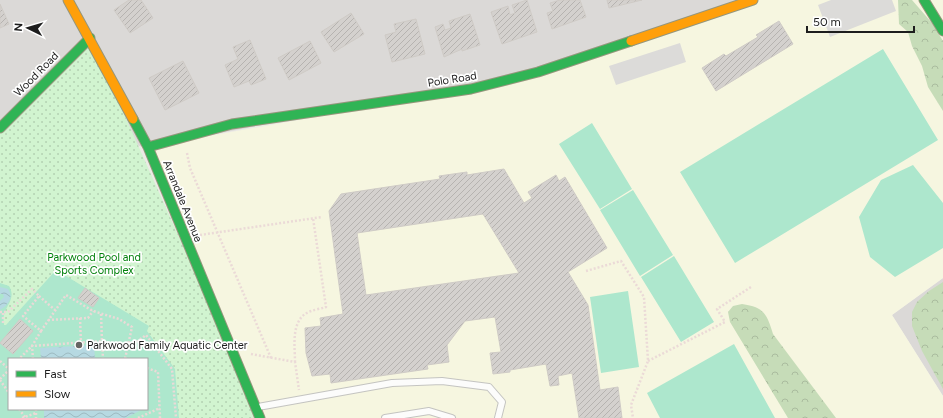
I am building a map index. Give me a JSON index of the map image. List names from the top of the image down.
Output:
{
  "streets": {
    "street": ["Wood Road", "Polo Road", "Arrandale Avenue"]
  },
  "crossings": [
    ["Wood Road", "Arrandale Avenue"],
    ["Polo Road", "Arrandale Avenue"]
  ],
  "parks": ["Parkwood Pool and Sports Complex"],
  "places": ["Parkwood Family Aquatic Center"],
  "legend": ["Fast", "Slow"],
  "scale_bar": "50 m",
  "north": "left"
}
